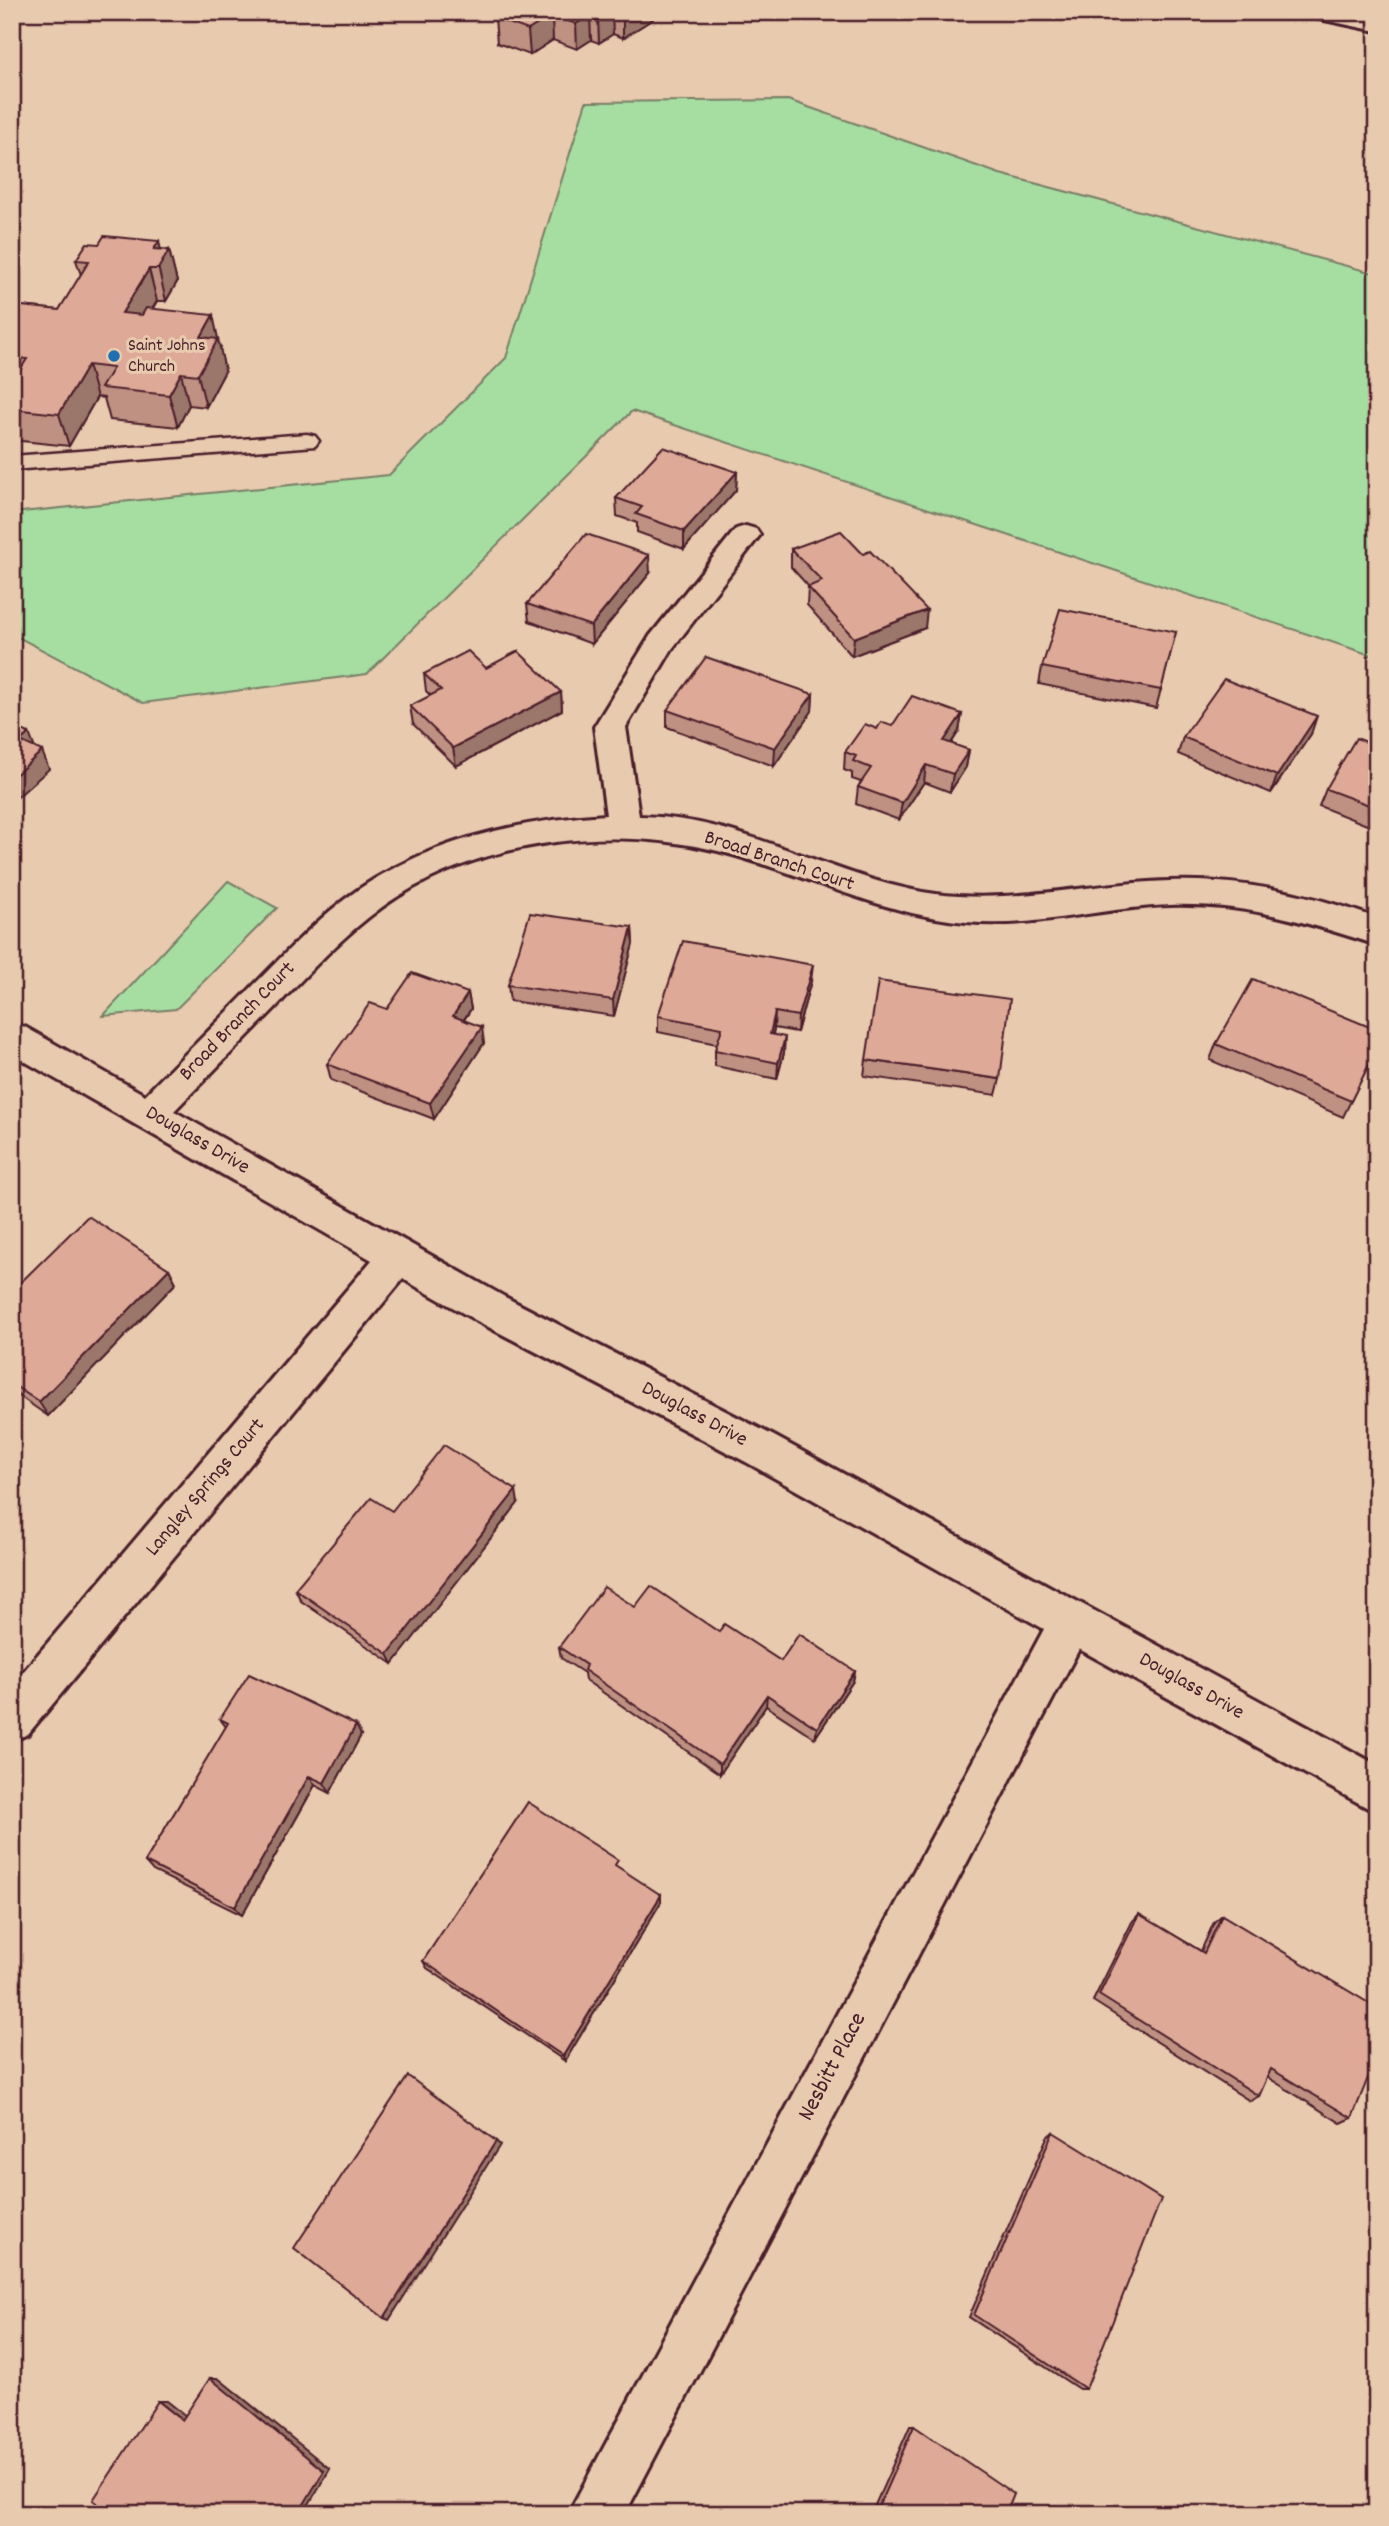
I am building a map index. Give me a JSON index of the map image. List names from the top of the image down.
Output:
{
  "streets": {
    "street": [
      "Broad Branch Court",
      "Douglass Drive",
      "Langley Springs Court",
      "Nesbitt Place"
    ]
  },
  "crossings": [
    ["Broad Branch Court", "Douglass Drive"],
    ["Douglass Drive", "Langley Springs Court"],
    ["Douglass Drive", "Nesbitt Place"]
  ],
  "places": ["Saint Johns Church"]
}
